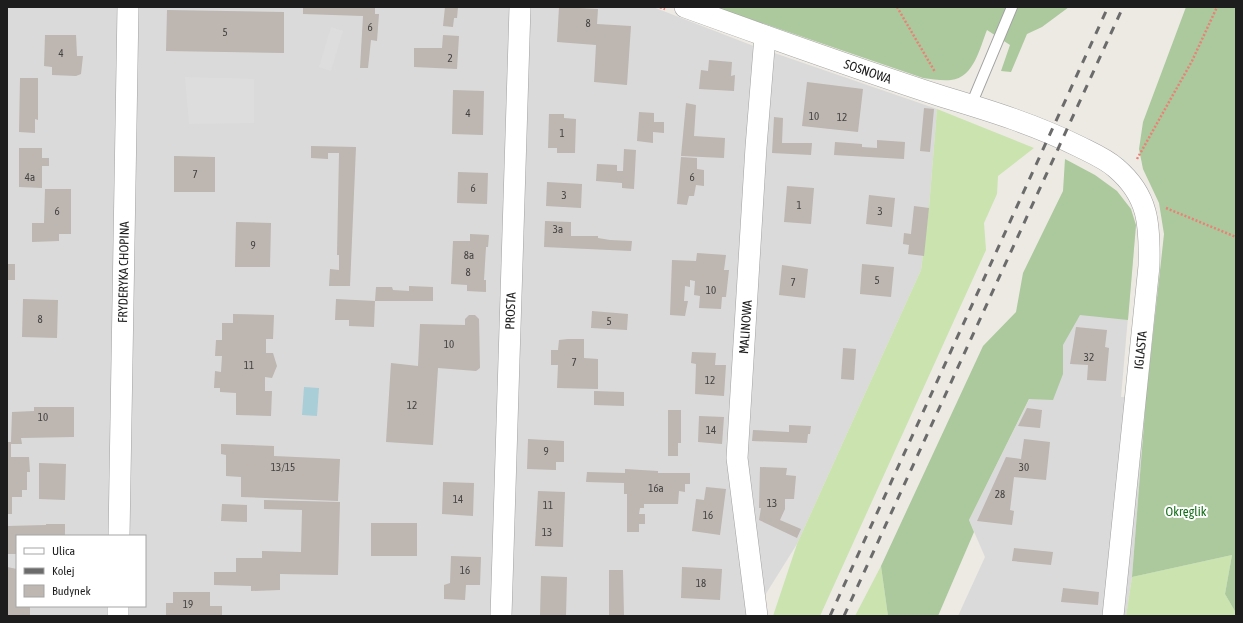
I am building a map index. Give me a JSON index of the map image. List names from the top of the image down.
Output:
{
  "streets": {
    "street": [
      "SOSNOWA",
      "FRYDERYKA CHOPINA",
      "PROSTA",
      "MALINOWA",
      "IGLASTA"
    ]
  },
  "crossings": [
    ["SOSNOWA", "MALINOWA"],
    ["SOSNOWA", "IGLASTA"]
  ],
  "parks": ["Okręglik"],
  "house_numbers": [
    "8",
    "6",
    "5",
    "4",
    "2",
    "4",
    "10",
    "12",
    "1",
    "7",
    "4a",
    "6",
    "6",
    "3",
    "1",
    "6",
    "3",
    "3a",
    "9",
    "8a",
    "8",
    "5",
    "7",
    "10",
    "8",
    "5",
    "10",
    "32",
    "7",
    "11",
    "12",
    "12",
    "10",
    "14",
    "9",
    "13/15",
    "30",
    "16a",
    "28",
    "14",
    "13",
    "11",
    "16",
    "13",
    "16",
    "18",
    "19"
  ],
  "legend": ["Ulica", "Kolej", "Budynek"]
}
